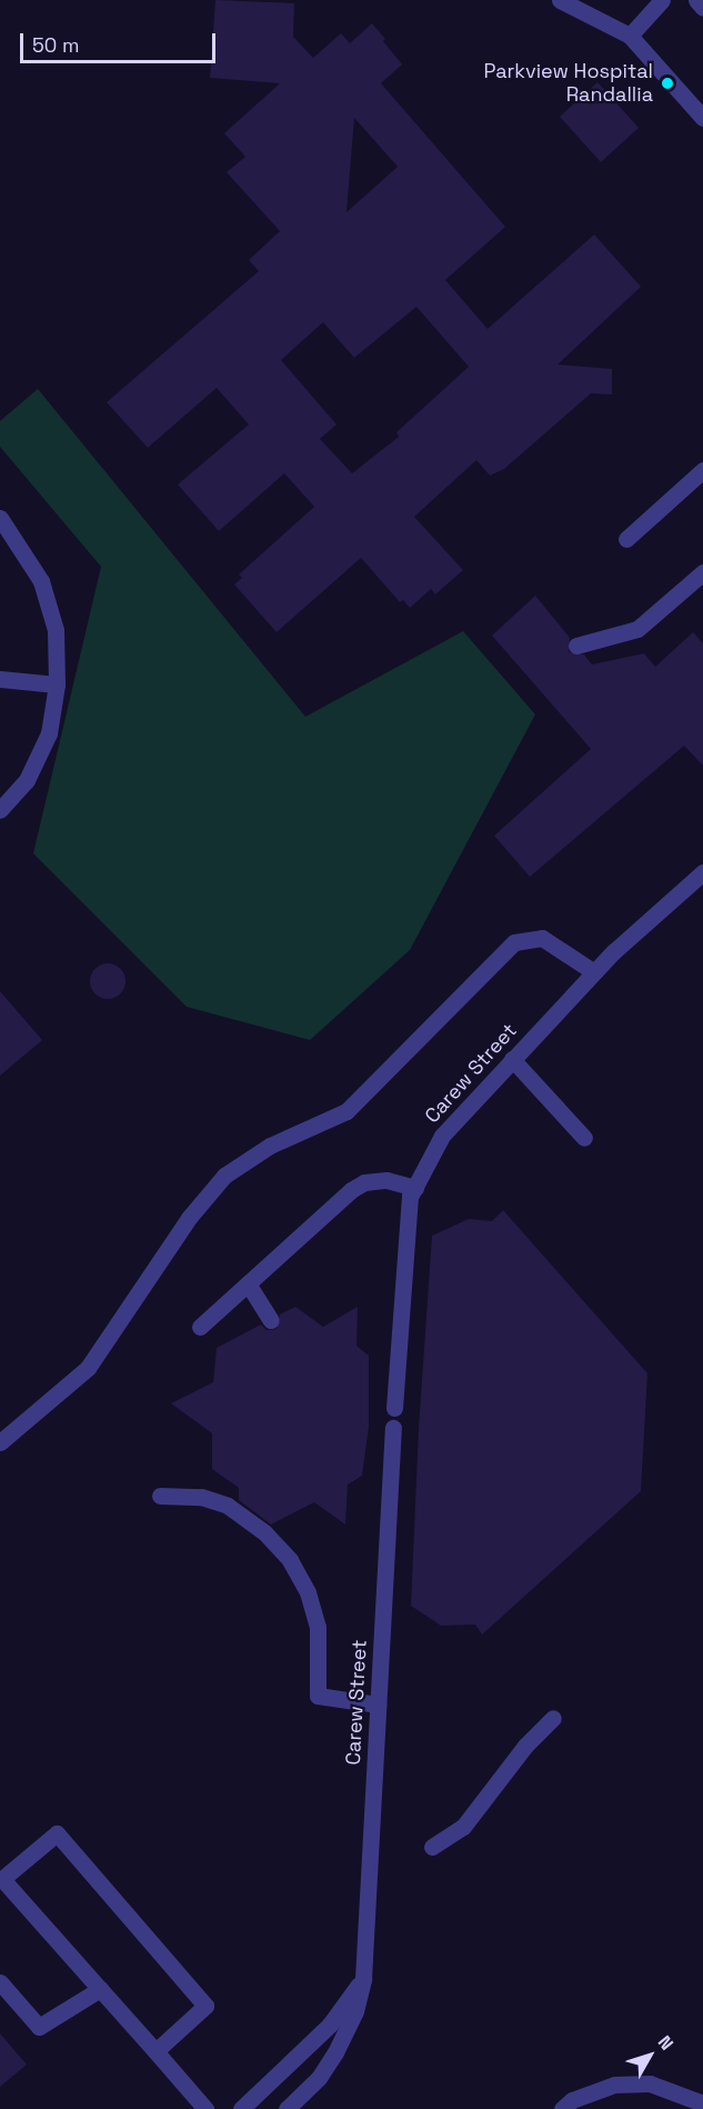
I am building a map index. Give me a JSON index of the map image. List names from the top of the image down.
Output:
{
  "streets": {
    "street": ["Carew Street"]
  },
  "places": ["Parkview Hospital Randallia"],
  "scale_bar": "50 m",
  "north": "top right"
}
